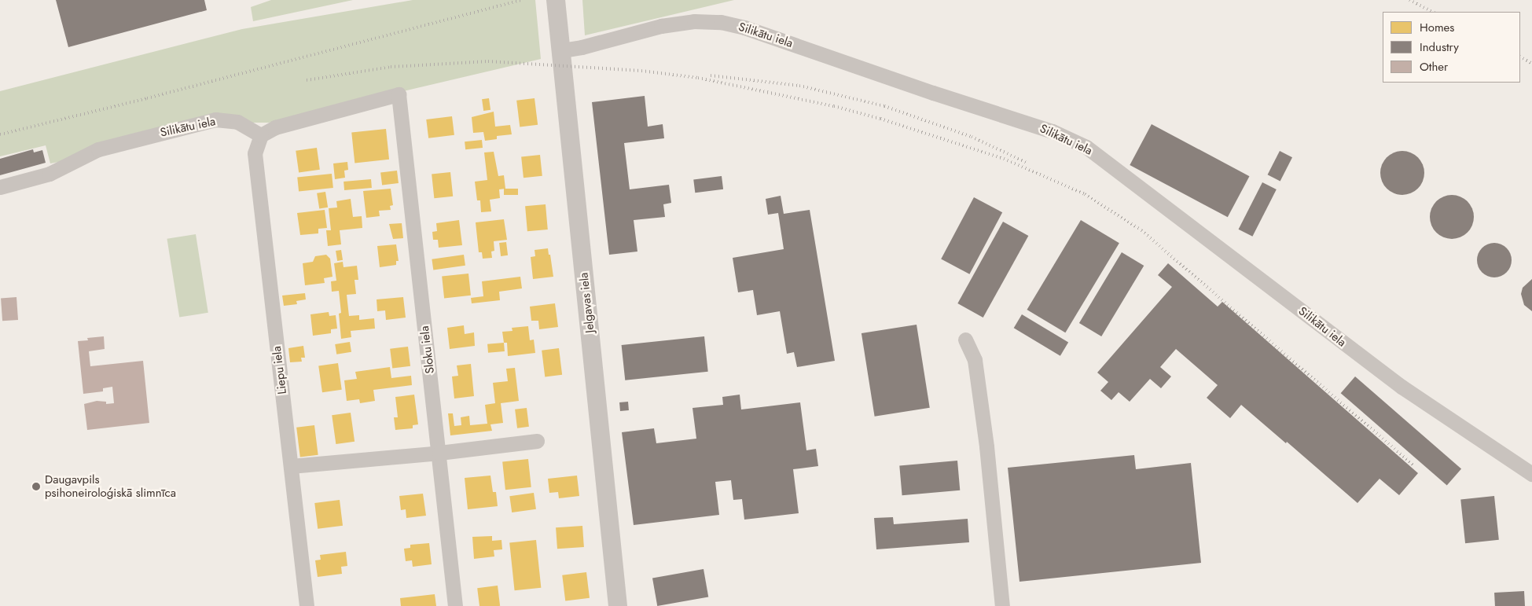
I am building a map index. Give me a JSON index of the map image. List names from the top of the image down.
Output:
{
  "streets": {
    "street": [
      "Silikātu iela",
      "Jelgavas iela",
      "Sloku iela",
      "Liepu iela"
    ]
  },
  "crossings": [
    ["Silikātu iela", "Jelgavas iela"],
    ["Silikātu iela", "Sloku iela"],
    ["Silikātu iela", "Liepu iela"],
    ["Sloku iela", "Liepu iela"]
  ],
  "places": ["Daugavpils psihoneiroloģiskā slimnīca"],
  "legend": ["Homes", "Industry", "Other"]
}
